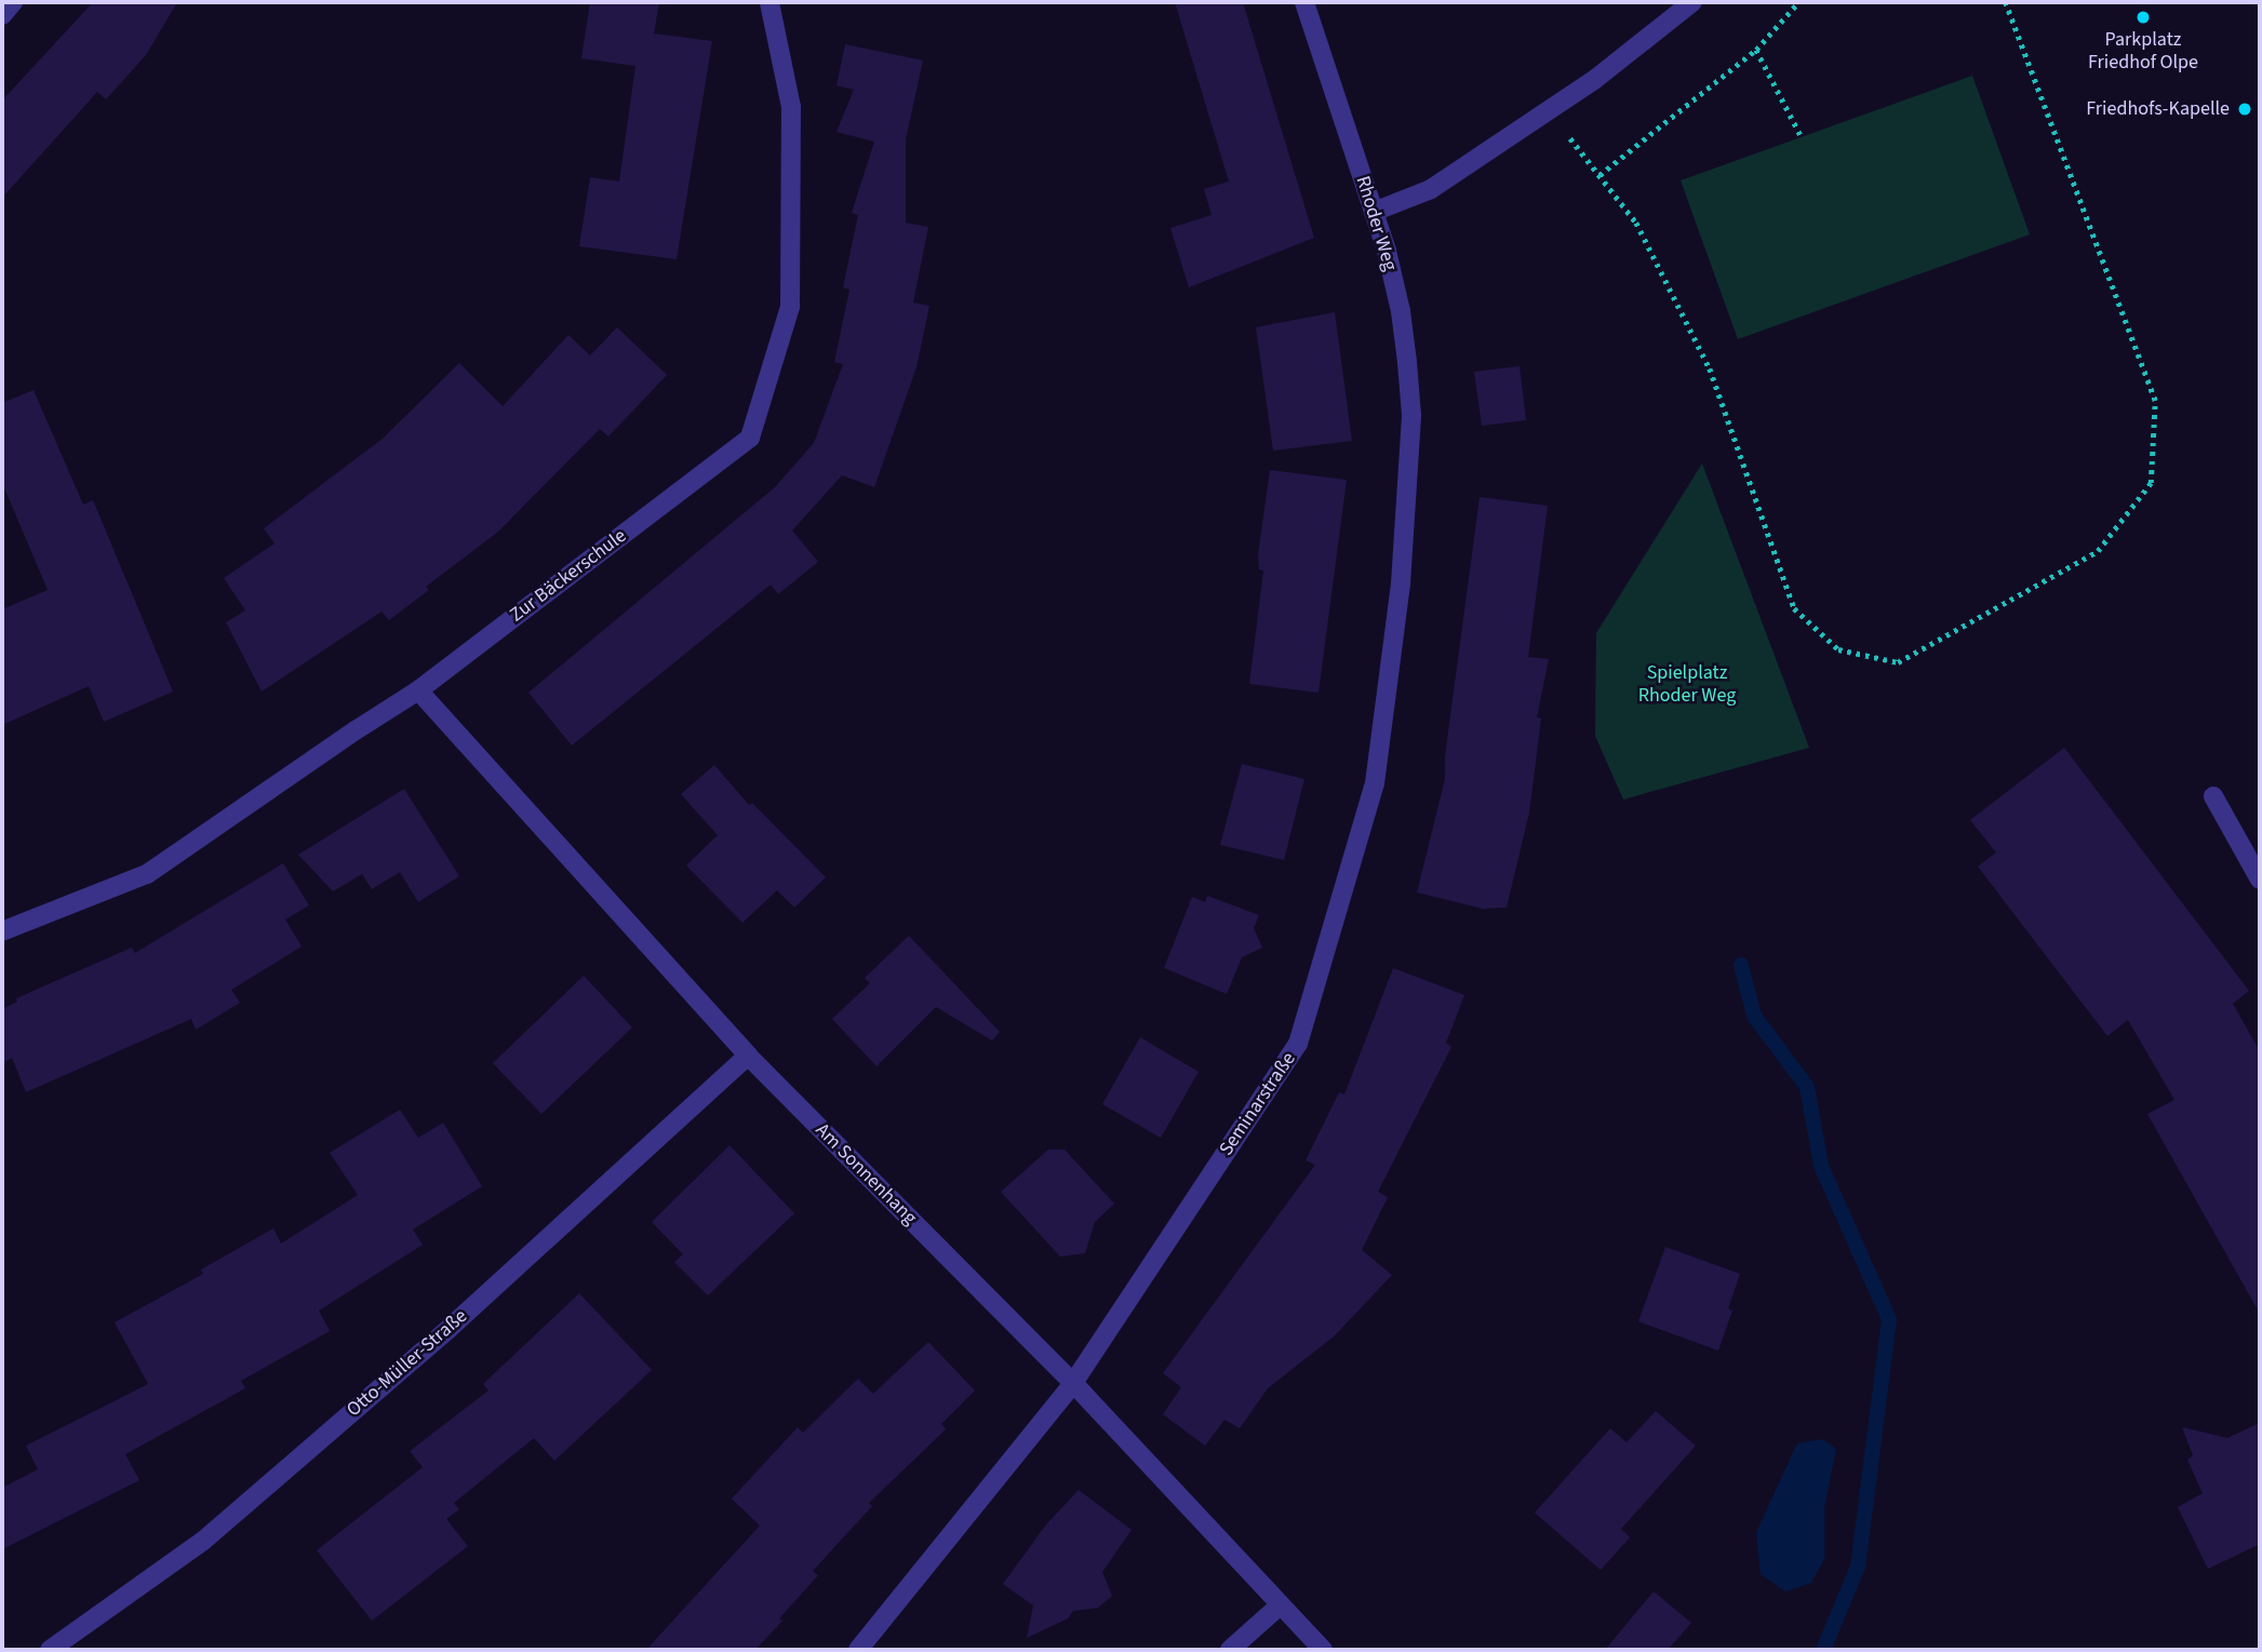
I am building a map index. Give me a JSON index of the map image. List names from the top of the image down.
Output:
{
  "streets": {
    "street": [
      "Rhoder Weg",
      "Zur Bäckerschule",
      "Seminarstraße",
      "Am Sonnenhang",
      "Otto-Müller-Straße"
    ]
  },
  "crossings": [
    ["Rhoder Weg", "Seminarstraße"],
    ["Zur Bäckerschule", "Am Sonnenhang"],
    ["Seminarstraße", "Am Sonnenhang"],
    ["Am Sonnenhang", "Otto-Müller-Straße"]
  ],
  "parks": ["Spielplatz Rhoder Weg"],
  "places": ["Parkplatz Friedhof Olpe", "Friedhofs-Kapelle"]
}
